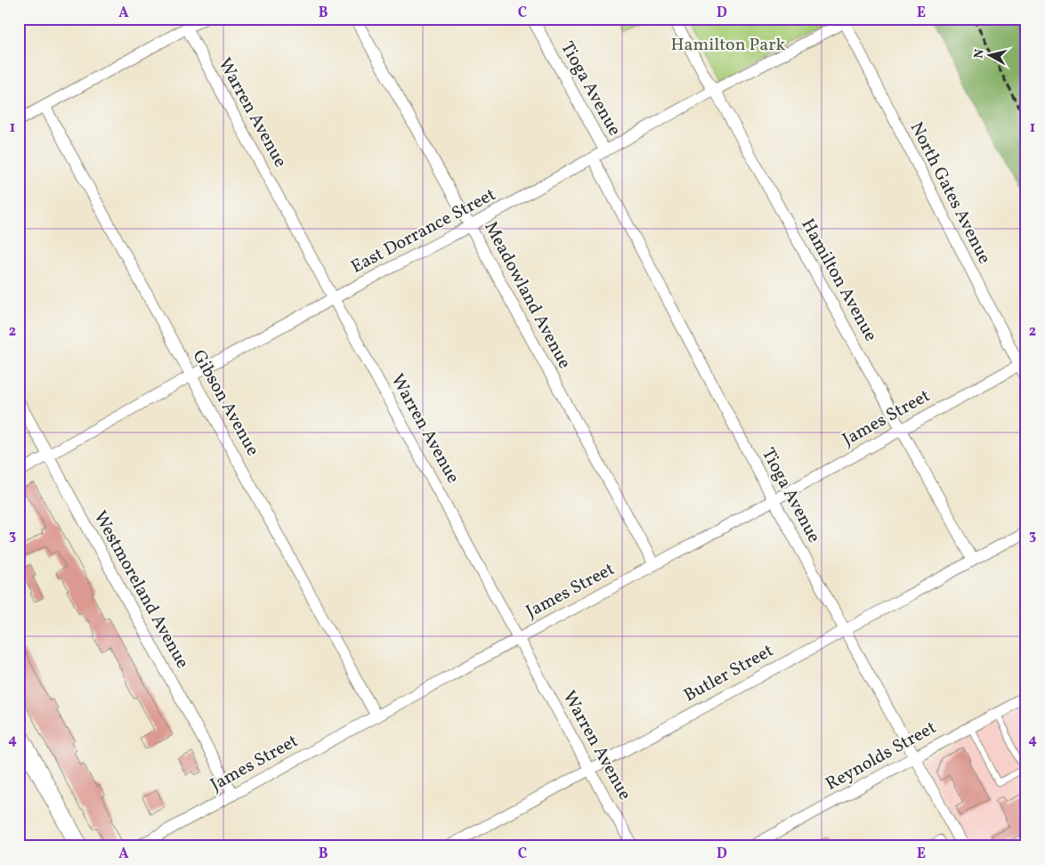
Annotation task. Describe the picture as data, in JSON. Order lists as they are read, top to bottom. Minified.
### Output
{"streets":{"street":["Tioga Avenue","Warren Avenue","North Gates Avenue","East Dorrance Street","Hamilton Avenue","Meadowland Avenue","Gibson Avenue","James Street","Westmoreland Avenue","Butler Street","Reynolds Street"]},"crossings":[["Tioga Avenue","East Dorrance Street"],["Tioga Avenue","James Street"],["Tioga Avenue","Butler Street"],["Tioga Avenue","Reynolds Street"],["Warren Avenue","East Dorrance Street"],["Warren Avenue","James Street"],["Warren Avenue","Butler Street"],["North Gates Avenue","East Dorrance Street"],["North Gates Avenue","James Street"],["East Dorrance Street","Hamilton Avenue"],["East Dorrance Street","Meadowland Avenue"],["East Dorrance Street","Gibson Avenue"],["East Dorrance Street","Westmoreland Avenue"],["Hamilton Avenue","James Street"],["Hamilton Avenue","Butler Street"],["Meadowland Avenue","James Street"],["Gibson Avenue","James Street"],["James Street","Westmoreland Avenue"]],"parks":["Hamilton Park"],"north":"left","grid":{"columns":["A","B","C","D","E"],"rows":["1","2","3","4"]}}
